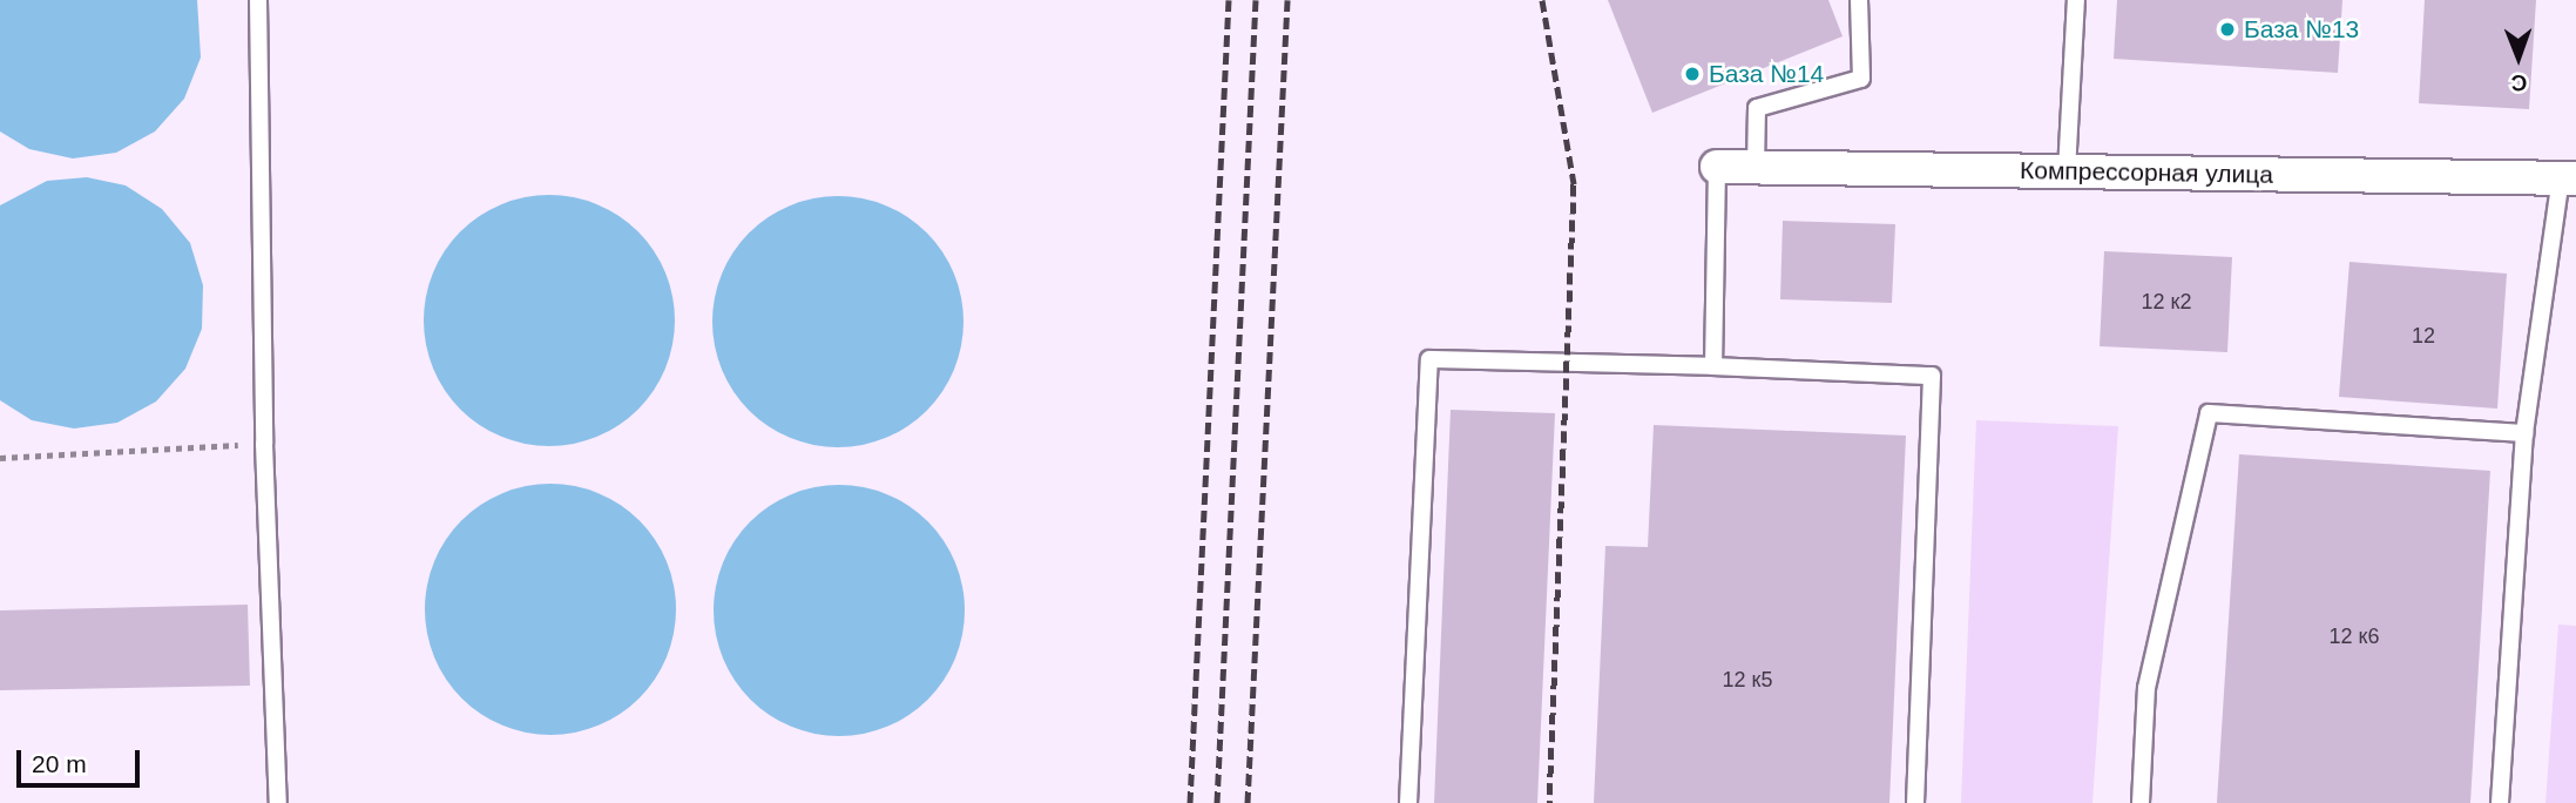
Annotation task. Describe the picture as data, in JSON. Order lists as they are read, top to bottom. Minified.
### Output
{"streets":{"street":["Компрессорная улица"]},"places":["База №13","База №14"],"house_numbers":["12 к2","12","12 к6","12 к5"],"scale_bar":"20 m","north":"bottom"}
